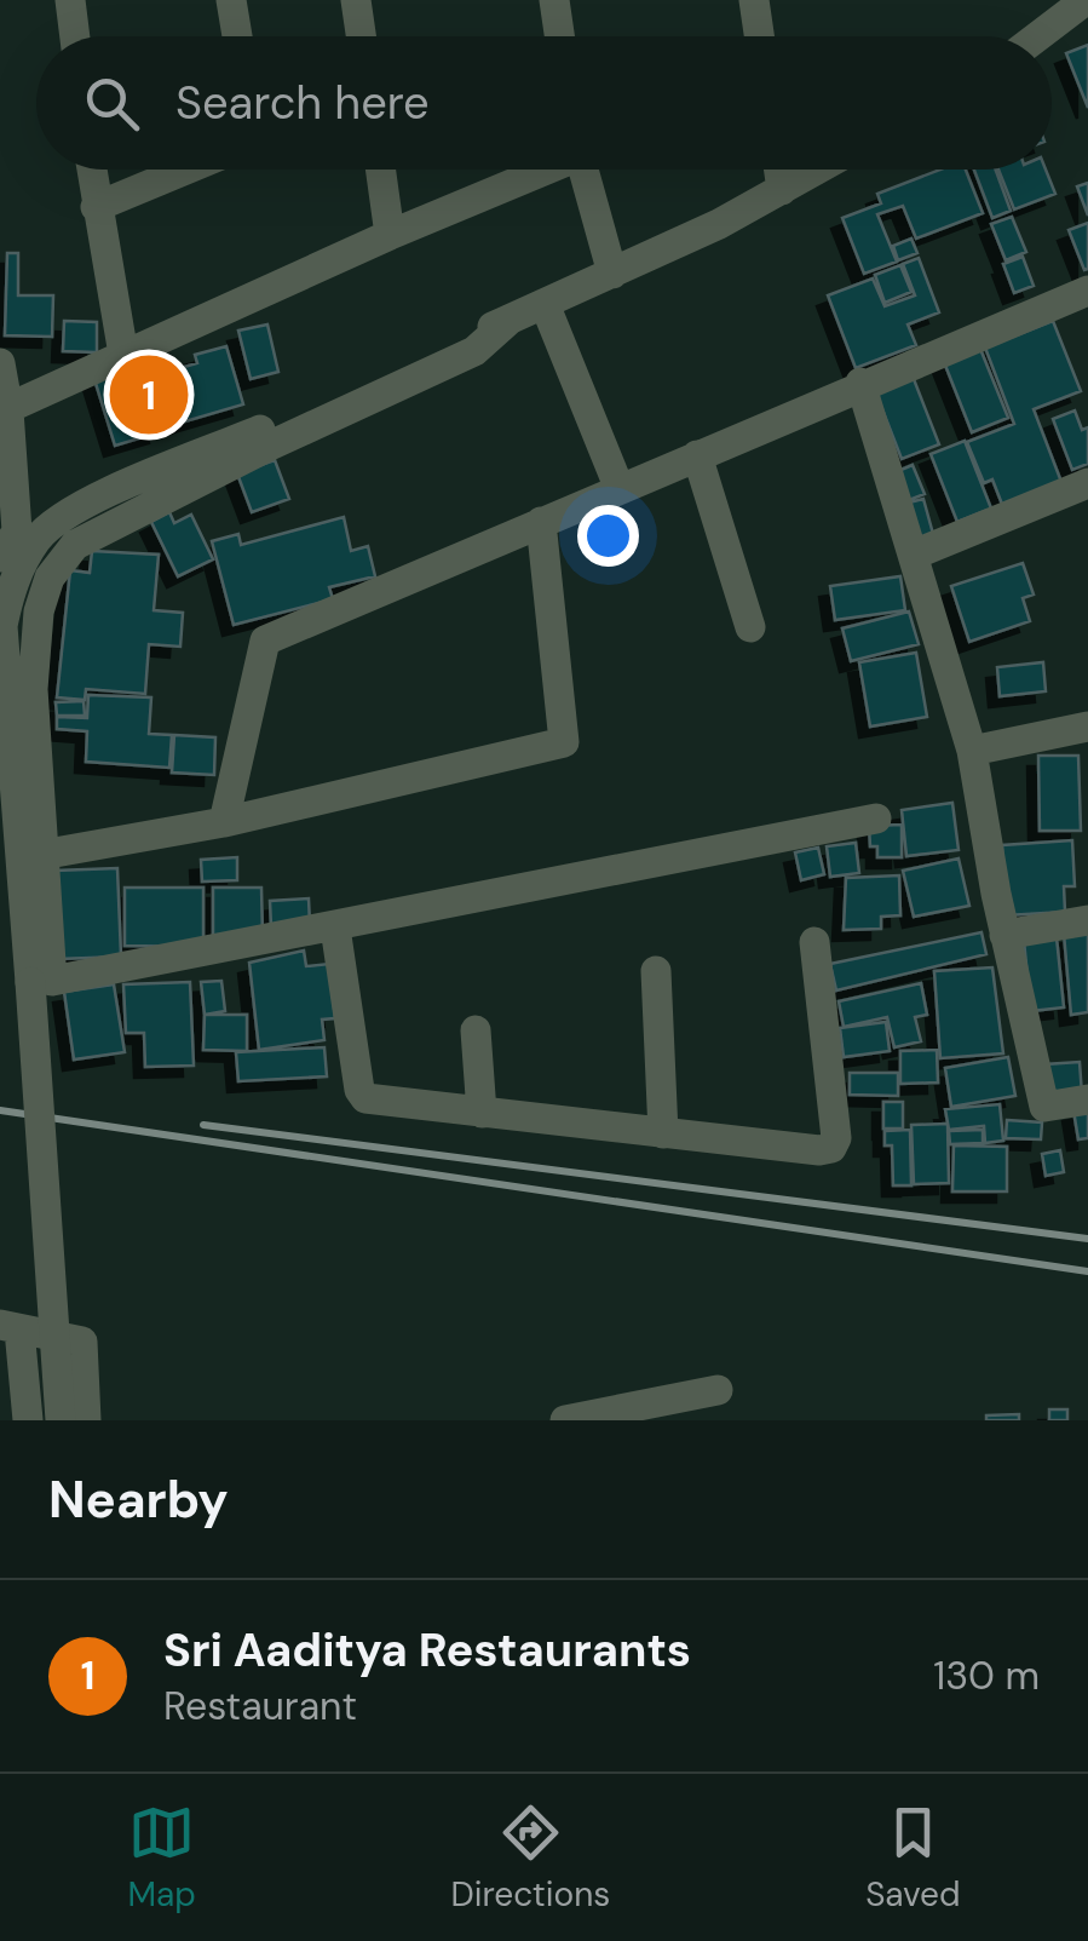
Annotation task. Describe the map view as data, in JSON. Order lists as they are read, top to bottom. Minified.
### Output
{"page":{"search":"Search here","pins":"1","heading":"Nearby","list":[{"mark":"1","name":"Sri Aaditya Restaurants","note":"Restaurant","value":"130 m"}],"nav":["Map","Directions","Saved"]}}
